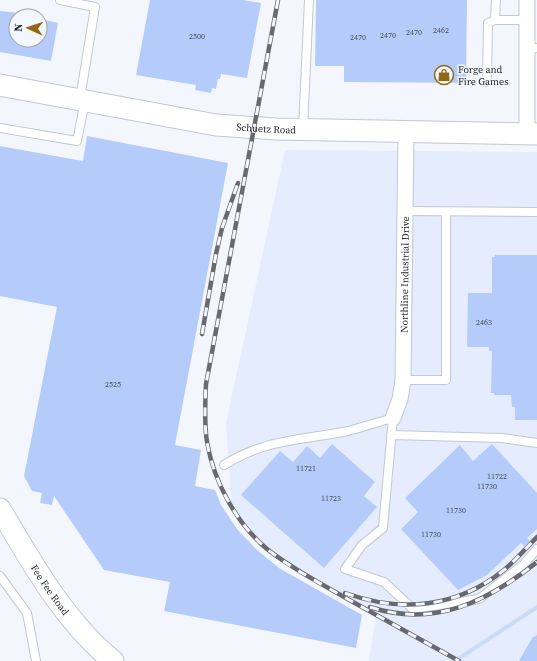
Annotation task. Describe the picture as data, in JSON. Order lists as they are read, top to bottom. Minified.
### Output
{"streets":{"main road":["Schuetz Road","Fee Fee Road"],"street":["Northline Industrial Drive"]},"crossings":[["Schuetz Road","Northline Industrial Drive"]],"places":{"shop":["Forge and Fire Games"]},"house_numbers":["2462","2470","2470","2500","2470","2463","2525","11721","11722","11730","11723","11730","11730"],"north":"left"}
